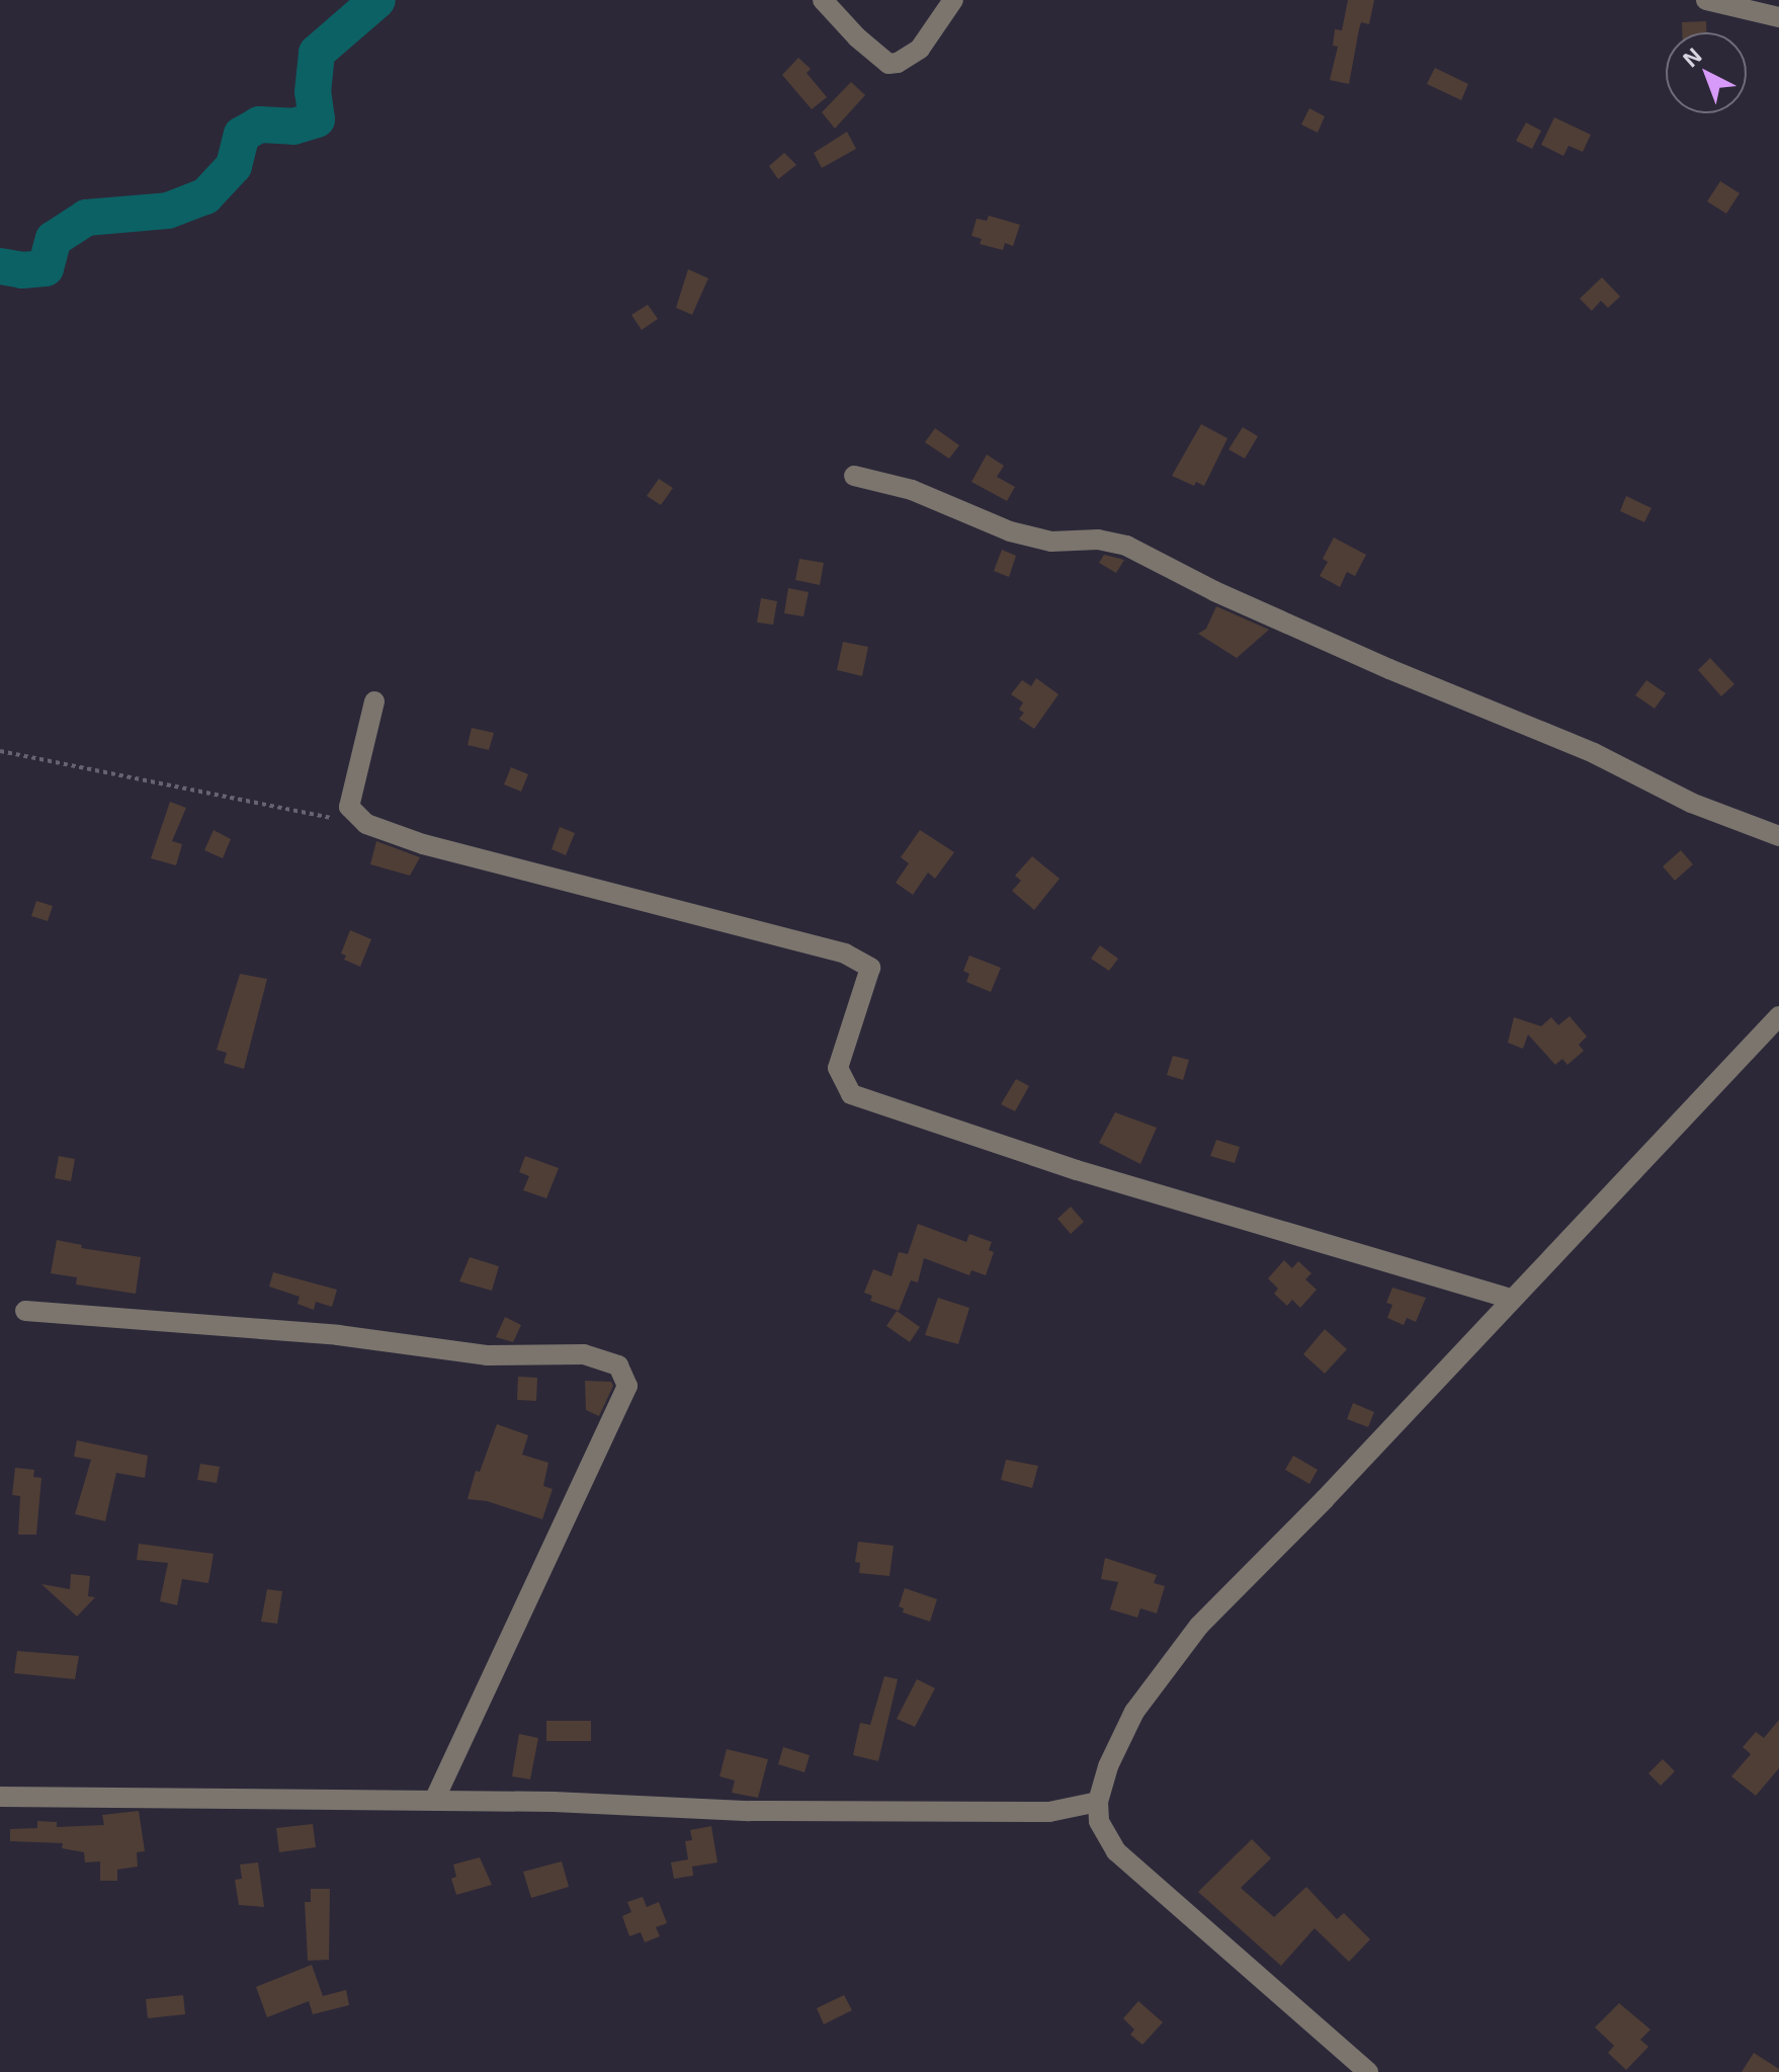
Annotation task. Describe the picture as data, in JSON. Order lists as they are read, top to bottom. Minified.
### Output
{"north":"top left"}
